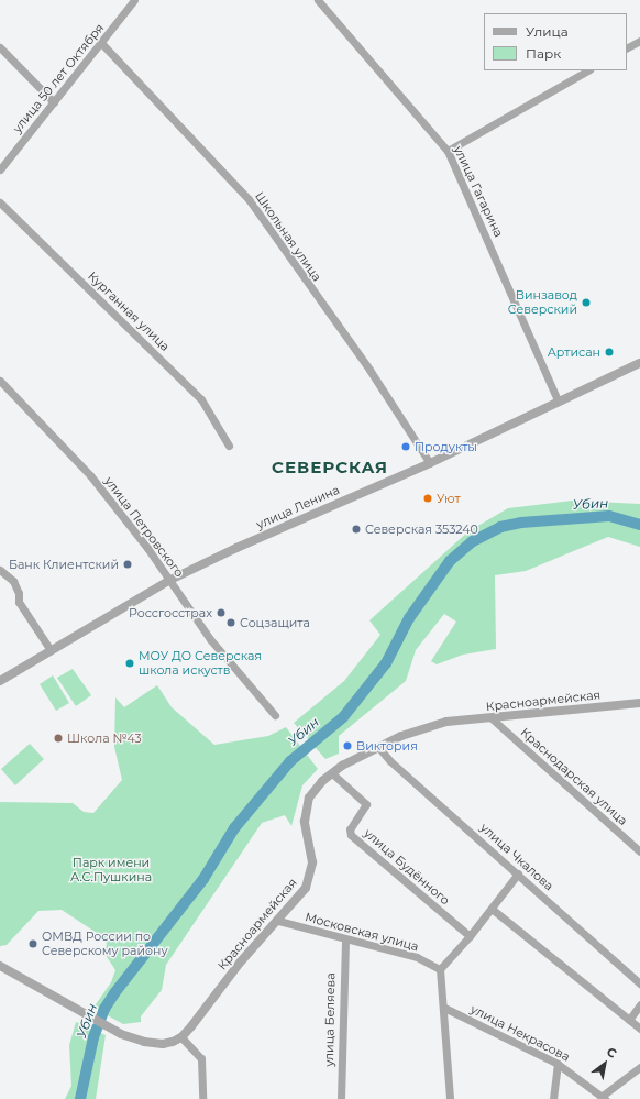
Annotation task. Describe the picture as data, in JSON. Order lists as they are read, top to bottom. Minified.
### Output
{"streets":{"street":["улица 50 лет Октября","улица Гагарина","Школьная улица","Курганная улица","улица Ленина","улица Петровского","Красноармейская","Краснодарская улица","улица Чкалова","улица Будённого","Московская улица","улица Беляева","улица Некрасова"]},"crossings":[["улица 50 лет Октября","Школьная улица"],["улица Гагарина","улица Ленина"],["Школьная улица","улица Ленина"],["улица Ленина","улица Петровского"],["Красноармейская","Краснодарская улица"],["Красноармейская","улица Чкалова"],["Красноармейская","улица Будённого"],["Красноармейская","Московская улица"],["Московская улица","улица Беляева"]],"districts":["СЕВЕРСКАЯ"],"water":["Убин"],"parks":["Парк имени А.С.Пушкина"],"places":["Винзавод Северский","Артисан","Продукты","Уют","Северская 353240","Банк Клиентский","Россгосстрах","Соцзащита","МОУ ДО Северская школа искуств","Школа №43","Виктория","ОМВД России по Северскому району"],"legend":["Улица","Парк"],"north":"top right"}
